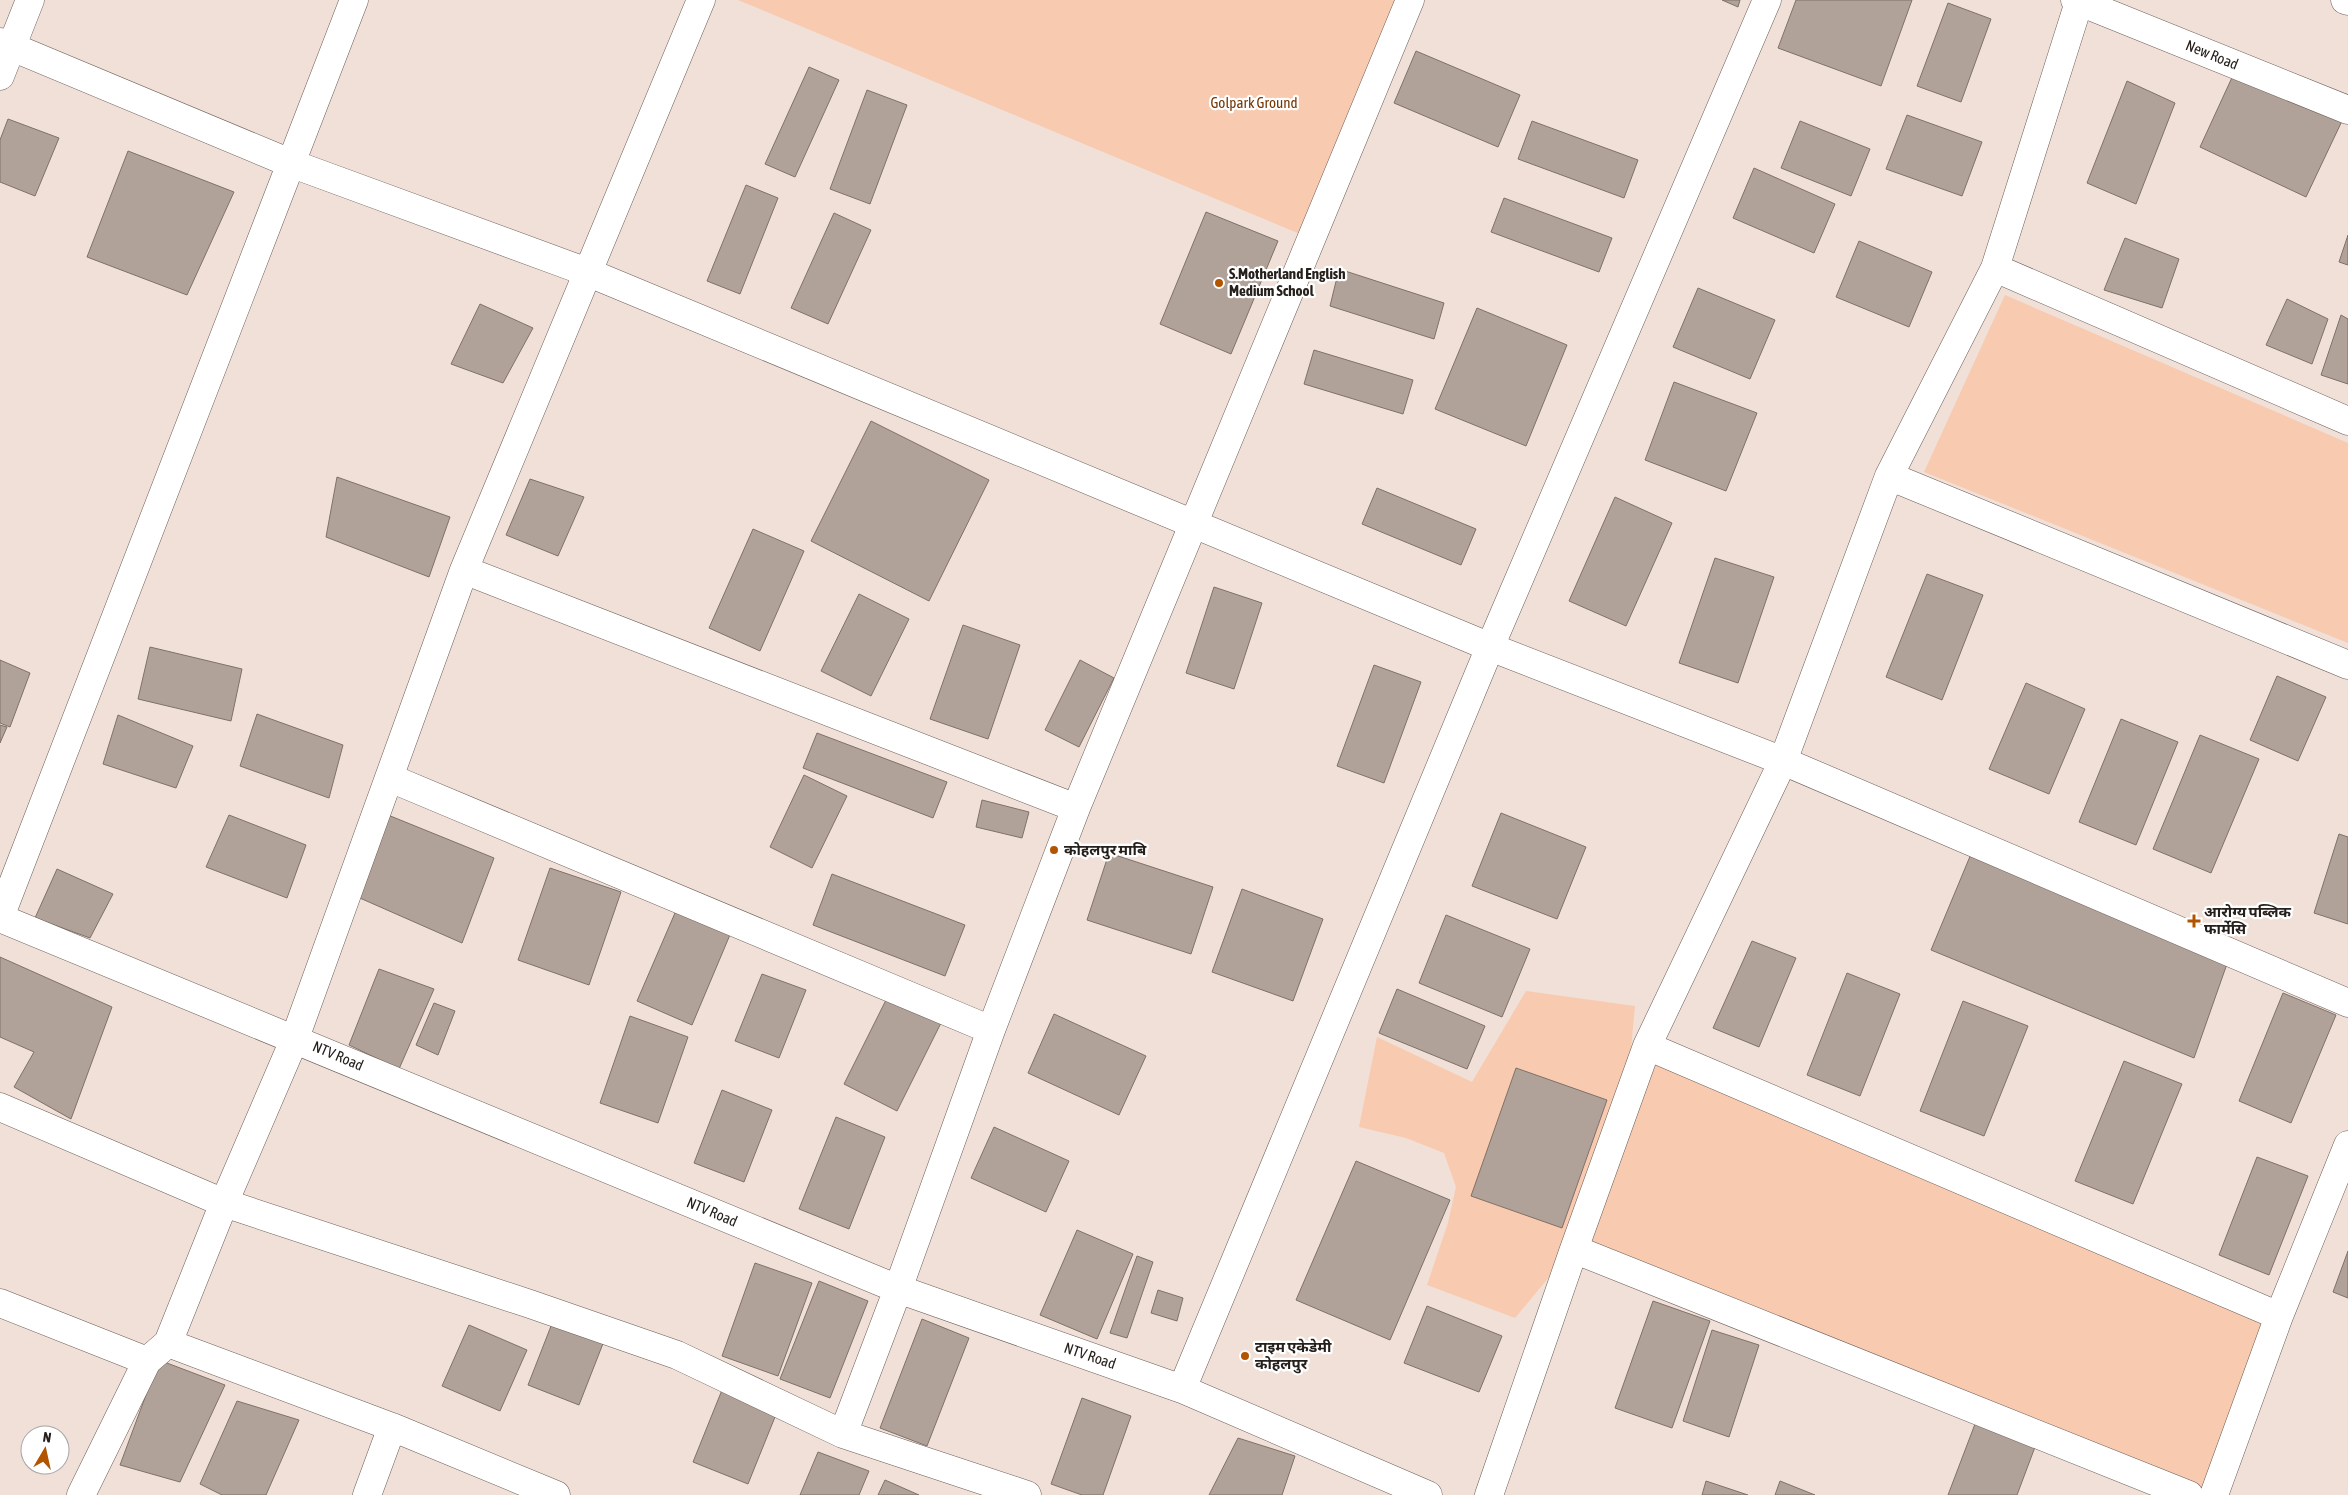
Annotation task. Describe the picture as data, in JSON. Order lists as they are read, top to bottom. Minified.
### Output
{"streets":{"street":["New Road","NTV Road"]},"parks":["Golpark Ground"],"places":{"other":["S.Motherland English Medium School","कोहलपुर माबि","टाइम एकेडेमी कोहलपुर"],"health":["आरोग्य पब्लिक फार्मेसि"]},"north":"top"}
